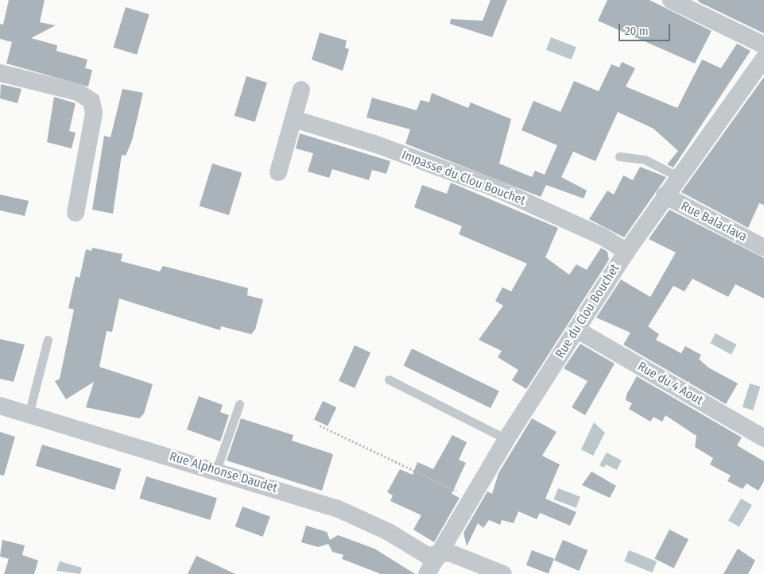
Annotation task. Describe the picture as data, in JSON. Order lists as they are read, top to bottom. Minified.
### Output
{"streets":{"street":["Impasse du Clou Bouchet","Rue Balaclava","Rue du Clou Bouchet","Rue du 4 Aout","Rue Alphonse Daudet"]},"crossings":[["Impasse du Clou Bouchet","Rue du Clou Bouchet"],["Rue Balaclava","Rue du Clou Bouchet"],["Rue du Clou Bouchet","Rue du 4 Aout"],["Rue du Clou Bouchet","Rue Alphonse Daudet"]],"scale_bar":"20 m"}
